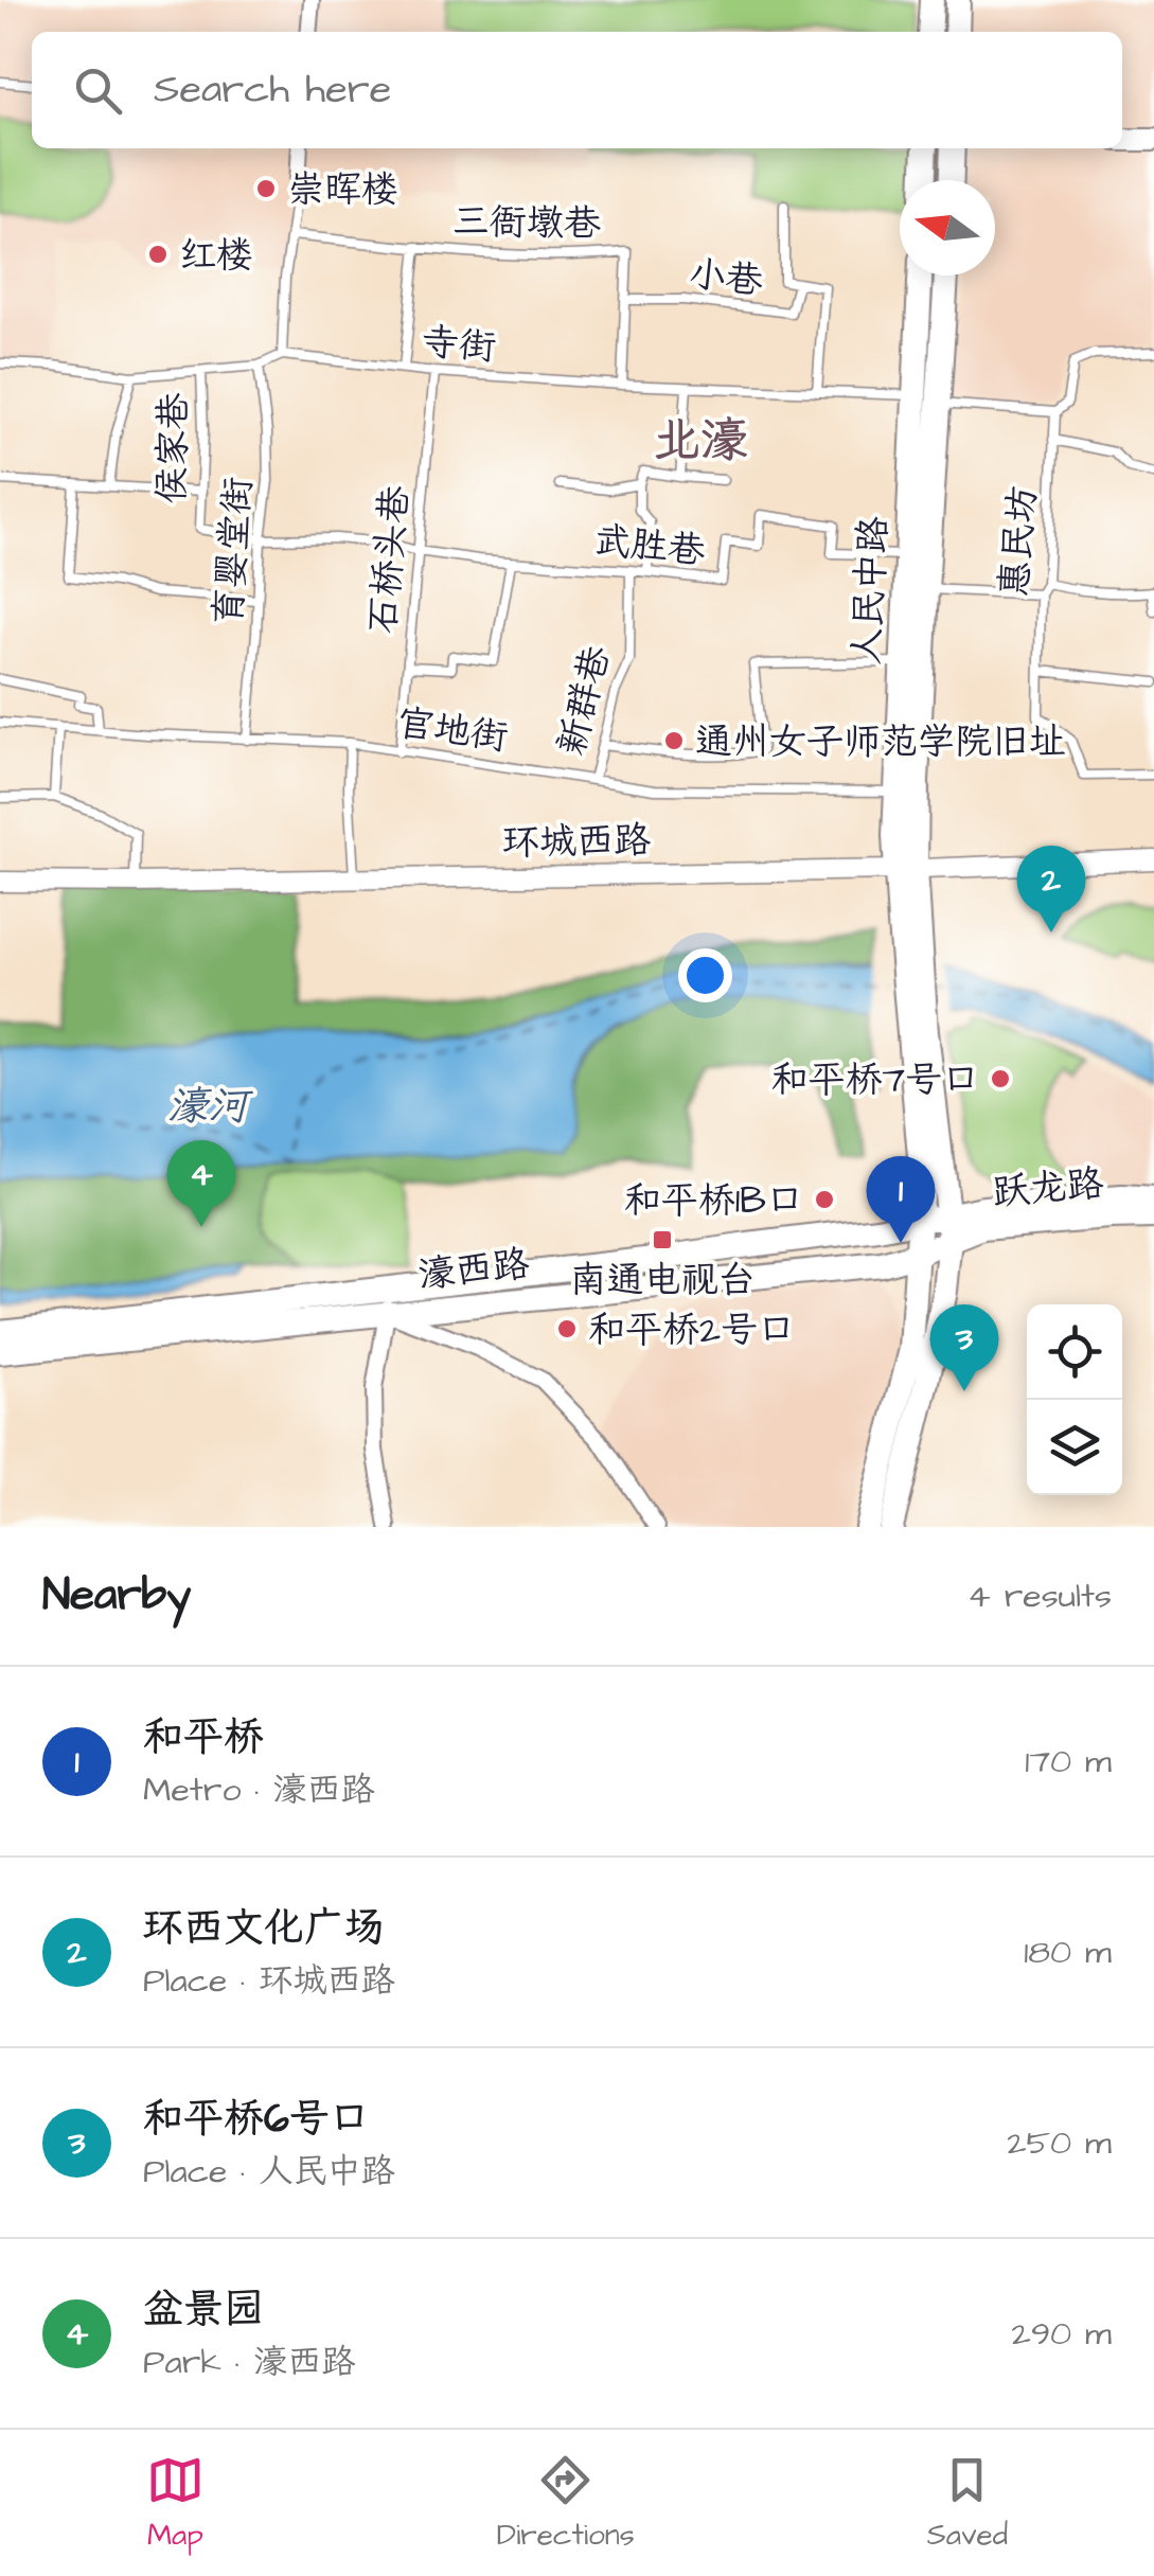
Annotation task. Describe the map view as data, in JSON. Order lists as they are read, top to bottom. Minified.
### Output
{"streets":{"main road":["人民中路","跃龙路","濠西路"],"street":["环城西路"],"lane":["三衙墩巷","小巷","寺街","侯家巷","惠民坊","武胜巷","育婴堂街","石桥头巷","新群巷","官地街"]},"crossings":[["三衙墩巷","小巷"],["三衙墩巷","寺街"],["寺街","石桥头巷"],["寺街","人民中路"],["侯家巷","武胜巷"],["侯家巷","育婴堂街"],["武胜巷","育婴堂街"],["武胜巷","石桥头巷"],["武胜巷","人民中路"],["武胜巷","新群巷"],["育婴堂街","官地街"],["石桥头巷","官地街"],["人民中路","官地街"],["人民中路","环城西路"],["新群巷","官地街"],["跃龙路","濠西路"]],"districts":["北濠"],"water":["濠河"],"places":{"other":["崇晖楼","红楼","通州女子师范学院旧址","和平桥7号口","和平桥1B口","和平桥2号口"],"transit":["南通电视台"]},"north":"left","page":{"search":"Search here","pins":["2","4","1","3"],"heading":["Nearby","4 results"],"list":[{"mark":"1","name":"和平桥","note":"Metro · 濠西路","value":"170 m"},{"mark":"2","name":"环西文化广场","note":"Place · 环城西路","value":"180 m"},{"mark":"3","name":"和平桥6号口","note":"Place · 人民中路","value":"250 m"},{"mark":"4","name":"盆景园","note":"Park · 濠西路","value":"290 m"}],"nav":["Map","Directions","Saved"]}}
